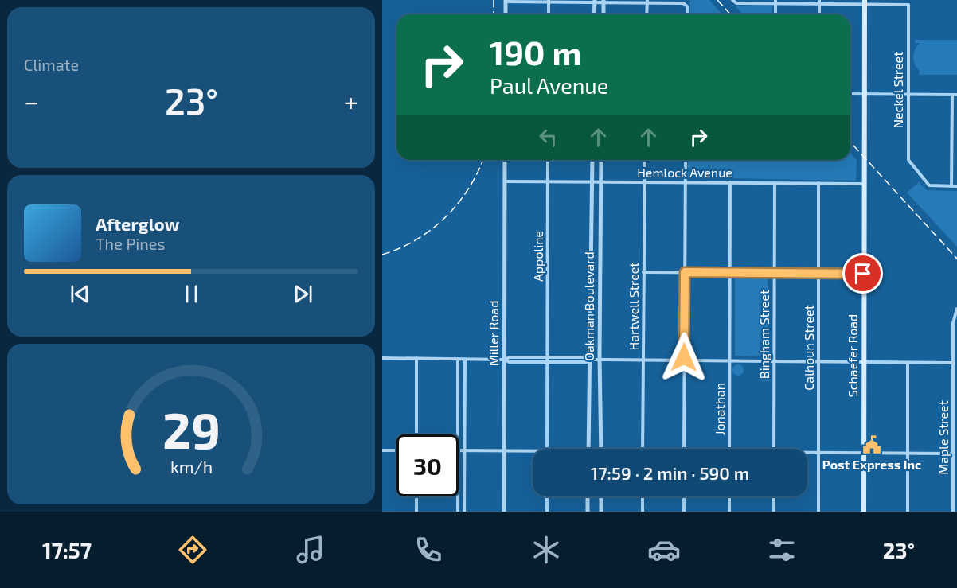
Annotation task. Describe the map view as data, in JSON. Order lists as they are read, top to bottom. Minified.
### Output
{"streets":{"main road":["Schaefer Road"],"street":["Neckel Street","Hemlock Avenue","Appoline","Oakman Boulevard","Hartwell Street","Miller Road","Bingham Street","Calhoun Street","Jonathan","Maple Street"]},"crossings":[["Neckel Street","Schaefer Road"],["Hemlock Avenue","Appoline"],["Hemlock Avenue","Oakman Boulevard"],["Hemlock Avenue","Hartwell Street"],["Hemlock Avenue","Miller Road"],["Hemlock Avenue","Bingham Street"],["Hemlock Avenue","Calhoun Street"],["Hemlock Avenue","Schaefer Road"],["Hemlock Avenue","Jonathan"]],"places":{"public building":["Post Express Inc"]},"page":{"tile":"Climate","turn":["190 m","Paul Avenue"],"heat":["−","23°","+"],"song":["Afterglow","The Pines"],"limit":"30","trip":"17:59 · 2 min · 590 m","tabs":["17:57","23°"],"gauge":["29","km/h"]}}
